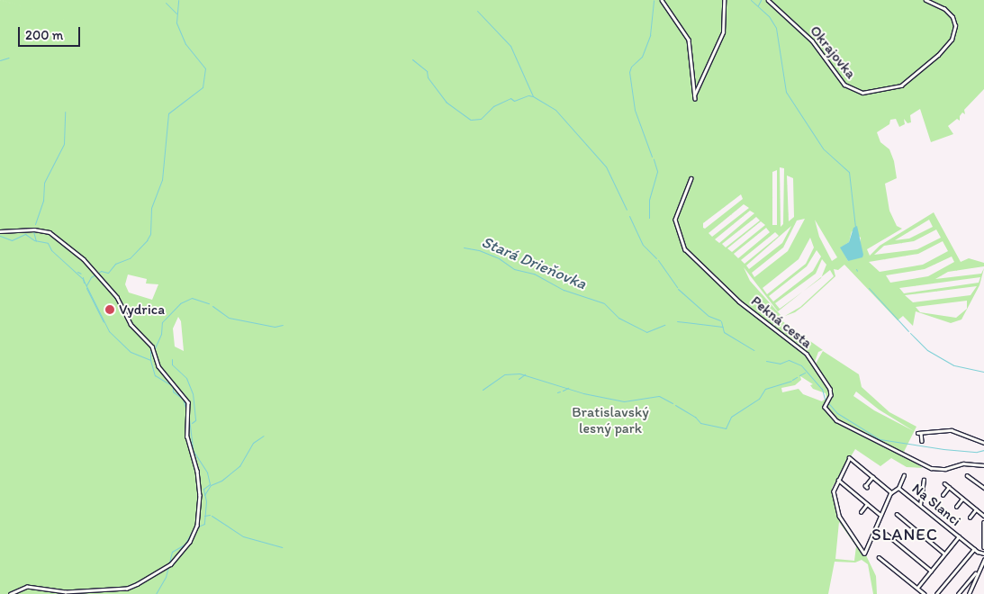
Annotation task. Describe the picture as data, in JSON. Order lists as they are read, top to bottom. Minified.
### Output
{"streets":{"street":["Okrajovka","Pekná cesta","Na Slanci"]},"districts":["SLANEC"],"water":["Stará Drieňovka"],"parks":["Bratislavský lesný park"],"places":["Vydrica"],"scale_bar":"200 m"}
